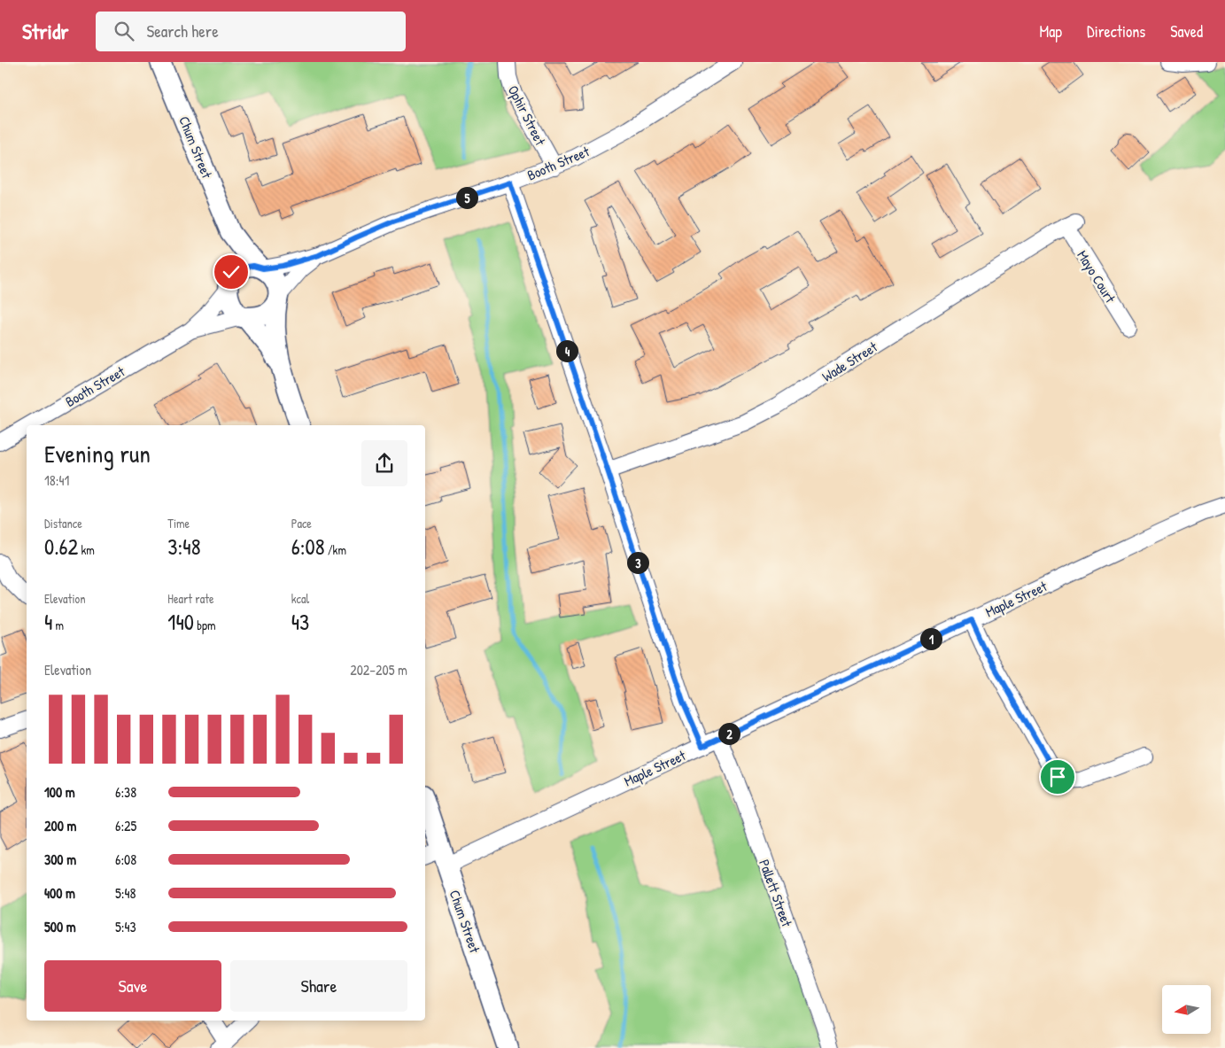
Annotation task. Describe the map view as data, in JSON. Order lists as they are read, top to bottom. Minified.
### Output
{"streets":{"street":["Ophir Street","Chum Street","Booth Street","Mayo Court","Wade Street","Maple Street","Pallett Street"]},"crossings":[["Ophir Street","Booth Street"],["Chum Street","Booth Street"],["Chum Street","Maple Street"],["Mayo Court","Wade Street"],["Maple Street","Pallett Street"]],"north":"left","page":{"header":"Stridr","search":"Search here","nav":["Map","Directions","Saved"],"pins":["5","4","3","1","2"],"heading":["Evening run","18:41"],"stats":[["Distance","0.62 km"],["Time","3:48"],["Pace","6:08 /km"],["Elevation","4 m"],["Heart rate","140 bpm"],["kcal","43"]],"chart":["Elevation","202–205 m"],"list":[{"name":"100 m","note":"6:38"},{"name":"200 m","note":"6:25"},{"name":"300 m","note":"6:08"},{"name":"400 m","note":"5:48"},{"name":"500 m","note":"5:43"}],"buttons":["Save","Share"]}}
